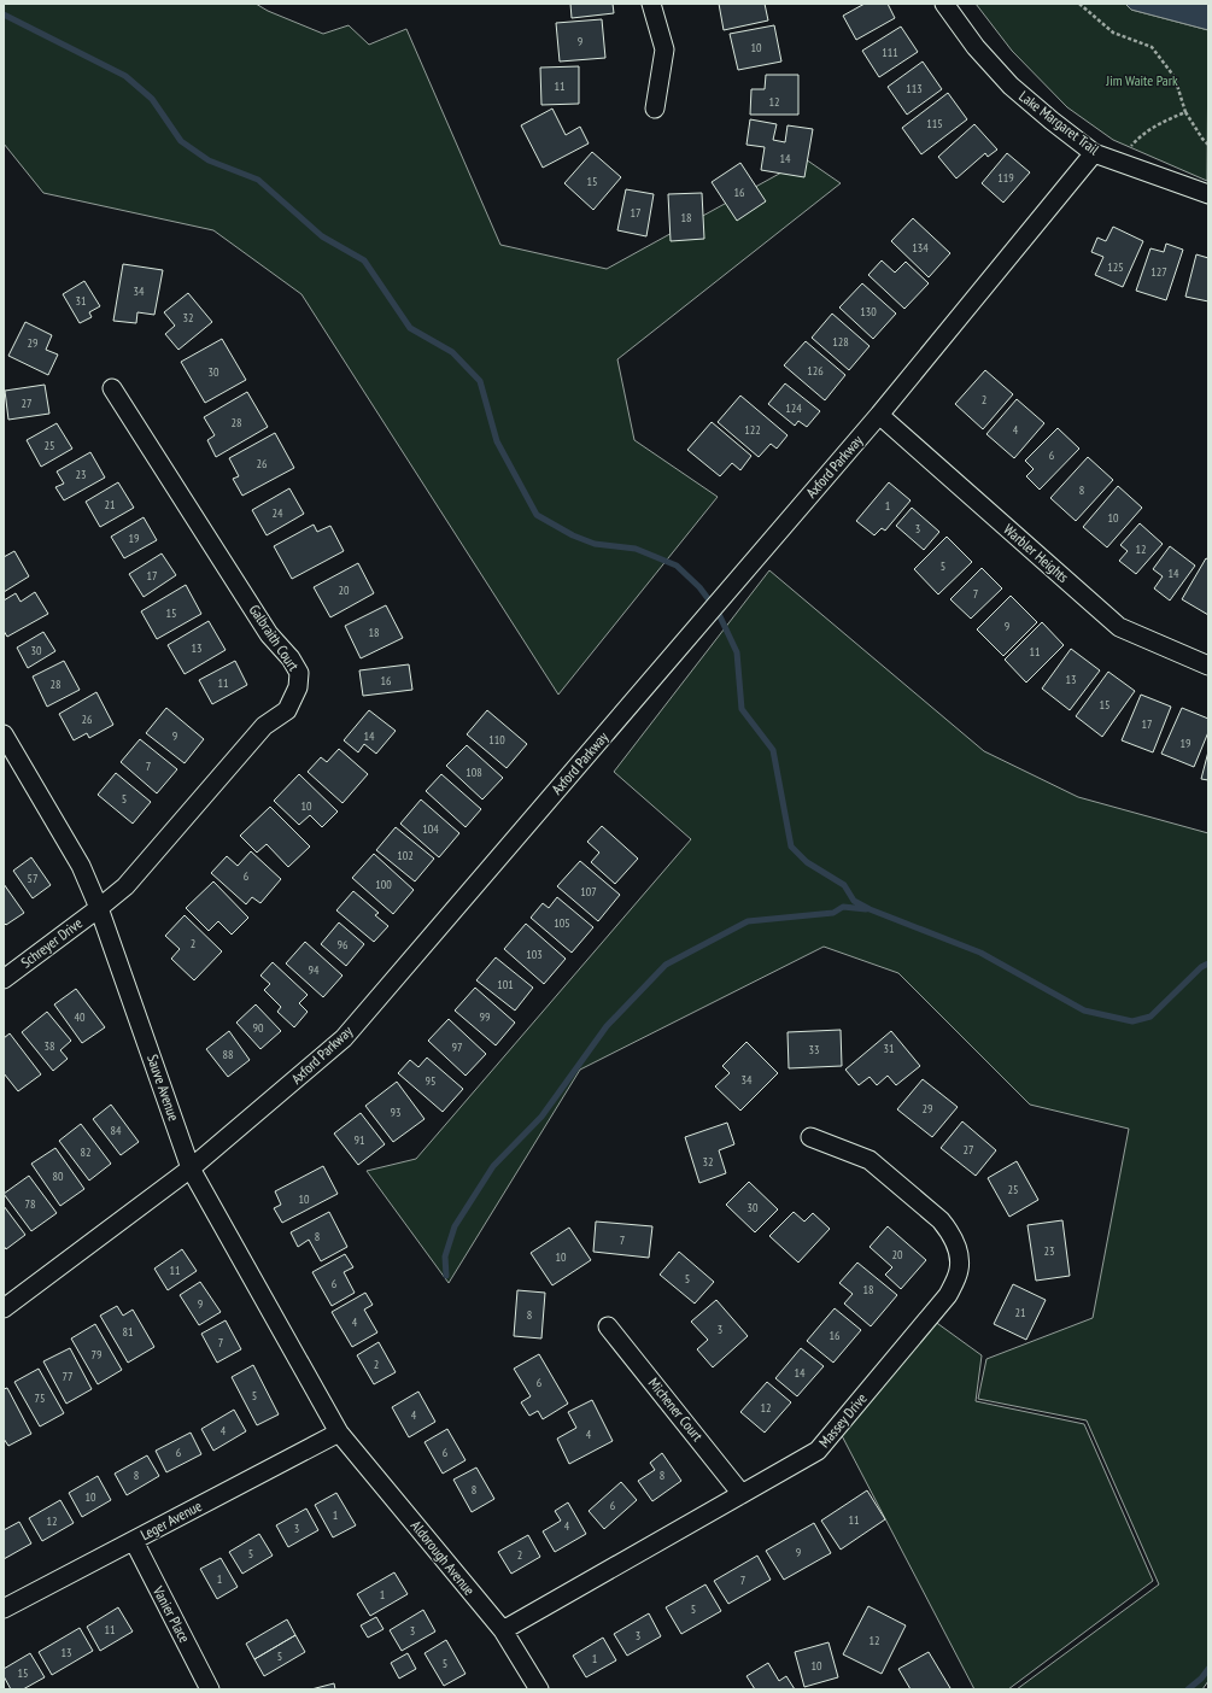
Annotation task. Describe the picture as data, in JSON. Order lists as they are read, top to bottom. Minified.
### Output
{"streets":{"street":["Lake Margaret Trail","Axford Parkway","Warbler Heights","Galbraith Court","Schreyer Drive","Sauve Avenue","Michener Court","Massey Drive","Leger Avenue","Aldorough Avenue","Vanier Place"]},"crossings":[["Lake Margaret Trail","Axford Parkway"],["Axford Parkway","Warbler Heights"],["Axford Parkway","Sauve Avenue"],["Galbraith Court","Schreyer Drive"],["Galbraith Court","Sauve Avenue"],["Schreyer Drive","Sauve Avenue"],["Sauve Avenue","Leger Avenue"],["Sauve Avenue","Aldorough Avenue"],["Michener Court","Massey Drive"],["Massey Drive","Aldorough Avenue"],["Leger Avenue","Aldorough Avenue"],["Leger Avenue","Vanier Place"]],"parks":["Jim Waite Park"],"house_numbers":["9","10","111","11","113","12","115","14","119","15","16","17","18","134","125","127","34","31","130","32","128","29","126","30","2","27","124","28","122","4","25","6","26","23","8","21","1","24","10","3","19","12","5","14","17","20","7","15","9","18","13","30","11","13","16","11","28","15","26","17","9","14","110","19","7","108","5","10","104","102","6","57","100","107","105","2","96","103","94","101","40","99","90","38","97","31","33","88","34","95","29","93","84","91","27","82","32","80","25","10","78","30","8","7","23","20","10","11","5","6","18","9","21","8","4","3","81","16","7","79","2","14","77","6","5","75","12","4","4","4","6","6","8","8","8","10","6","1","11","12","4","3","9","5","2","1","7","1","5","11","3","3","12","13","5","1","5","10","15"]}
